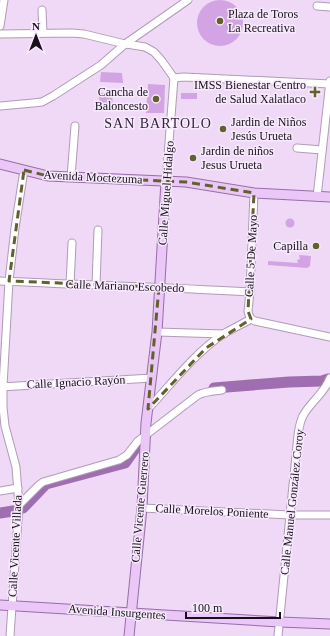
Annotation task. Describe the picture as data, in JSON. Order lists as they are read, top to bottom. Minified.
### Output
{"streets":{"main road":["Avenida Moctezuma","Calle Miguel Hidalgo","Calle Vicente Guerrero","Avenida Insurgentes"],"street":["Calle 5 De Mayo","Calle Mariano Escobedo","Calle Ignacio Rayón","Calle Manuel González Coroy","Calle Morelos Poniente","Calle Vicente Villada"]},"crossings":[["Avenida Moctezuma","Calle Miguel Hidalgo"],["Avenida Moctezuma","Calle 5 De Mayo"],["Avenida Moctezuma","Calle Vicente Villada"],["Calle Miguel Hidalgo","Calle Mariano Escobedo"],["Calle Miguel Hidalgo","Calle Ignacio Rayón"],["Calle Miguel Hidalgo","Calle Vicente Guerrero"],["Calle 5 De Mayo","Calle Mariano Escobedo"],["Calle Mariano Escobedo","Calle Vicente Villada"],["Calle Ignacio Rayón","Calle Vicente Guerrero"],["Calle Ignacio Rayón","Calle Vicente Villada"],["Calle Manuel González Coroy","Calle Morelos Poniente"],["Calle Manuel González Coroy","Avenida Insurgentes"],["Calle Vicente Guerrero","Calle Morelos Poniente"],["Calle Vicente Guerrero","Avenida Insurgentes"],["Calle Vicente Villada","Avenida Insurgentes"]],"districts":["SAN BARTOLO"],"places":{"other":["Plaza de Toros La Recreativa","Cancha de Baloncesto","Jardin de Niños Jesús Urueta","Jardin de niños Jesus Urueta","Capilla"],"health":["IMSS Bienestar Centro de Salud Xalatlaco"]},"scale_bar":"100 m","north":"top"}
